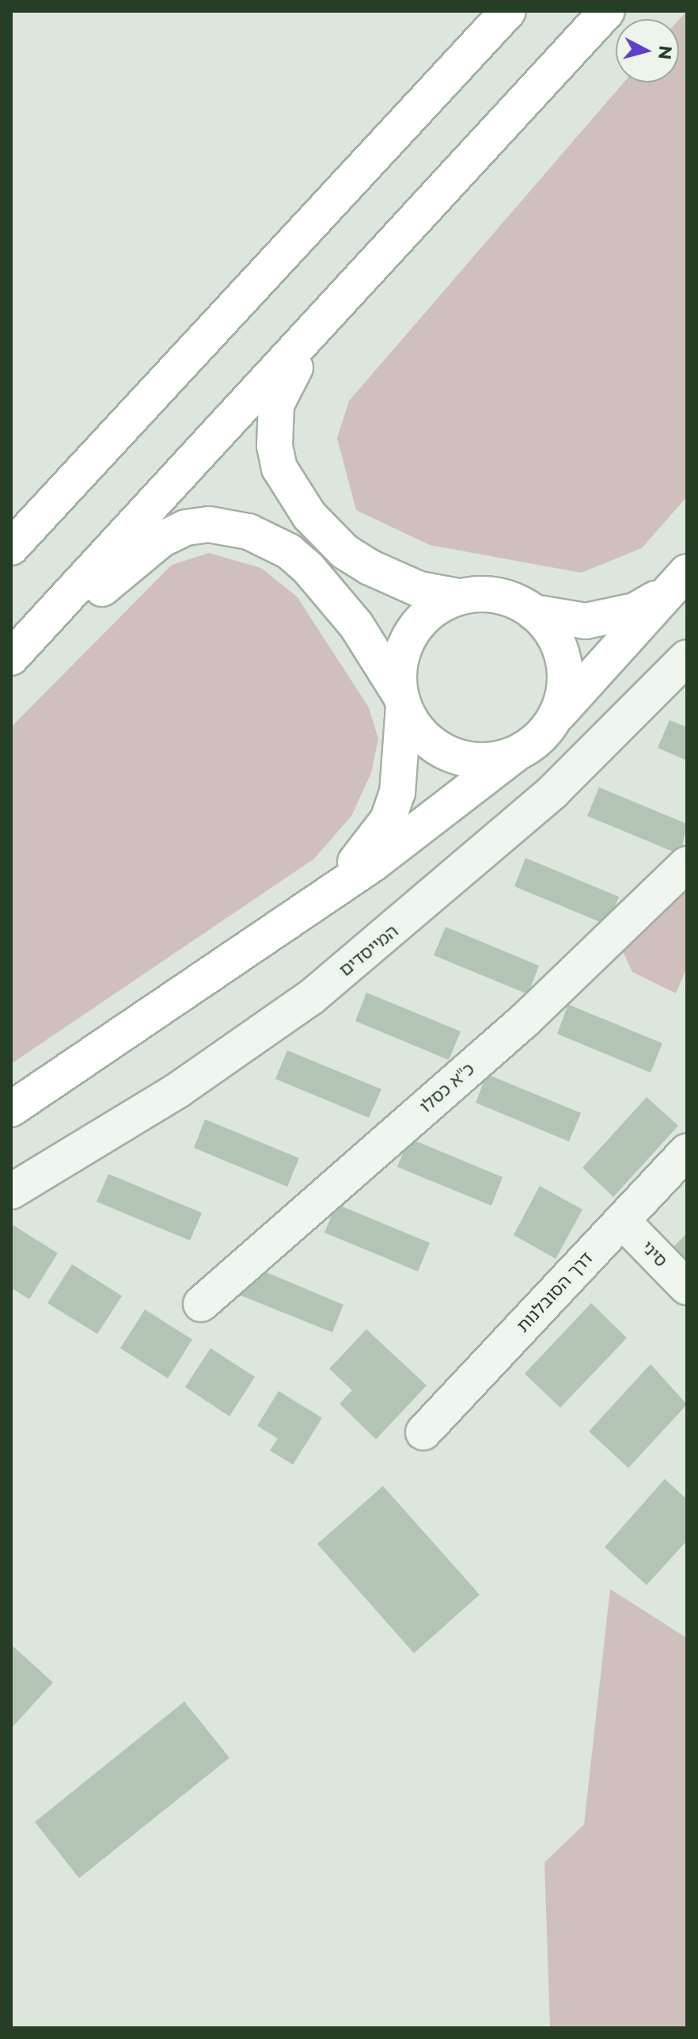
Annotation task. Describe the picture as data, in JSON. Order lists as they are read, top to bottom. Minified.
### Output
{"streets":{"street":["המייסדים","כ\"א כסלו","סיני","דרך הסובלנות"]},"crossings":[["סיני","דרך הסובלנות"]],"north":"right"}
